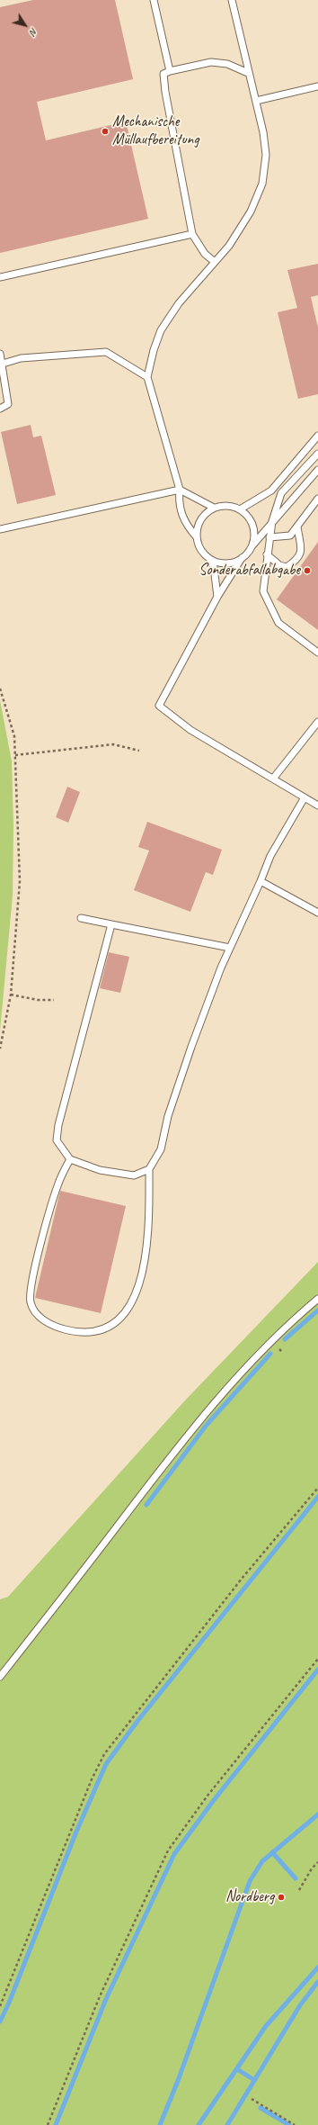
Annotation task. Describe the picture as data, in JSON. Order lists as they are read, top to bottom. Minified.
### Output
{"places":["Mechanische Müllaufbereitung","Sonderabfallabgabe","Nordberg"],"north":"bottom right"}
